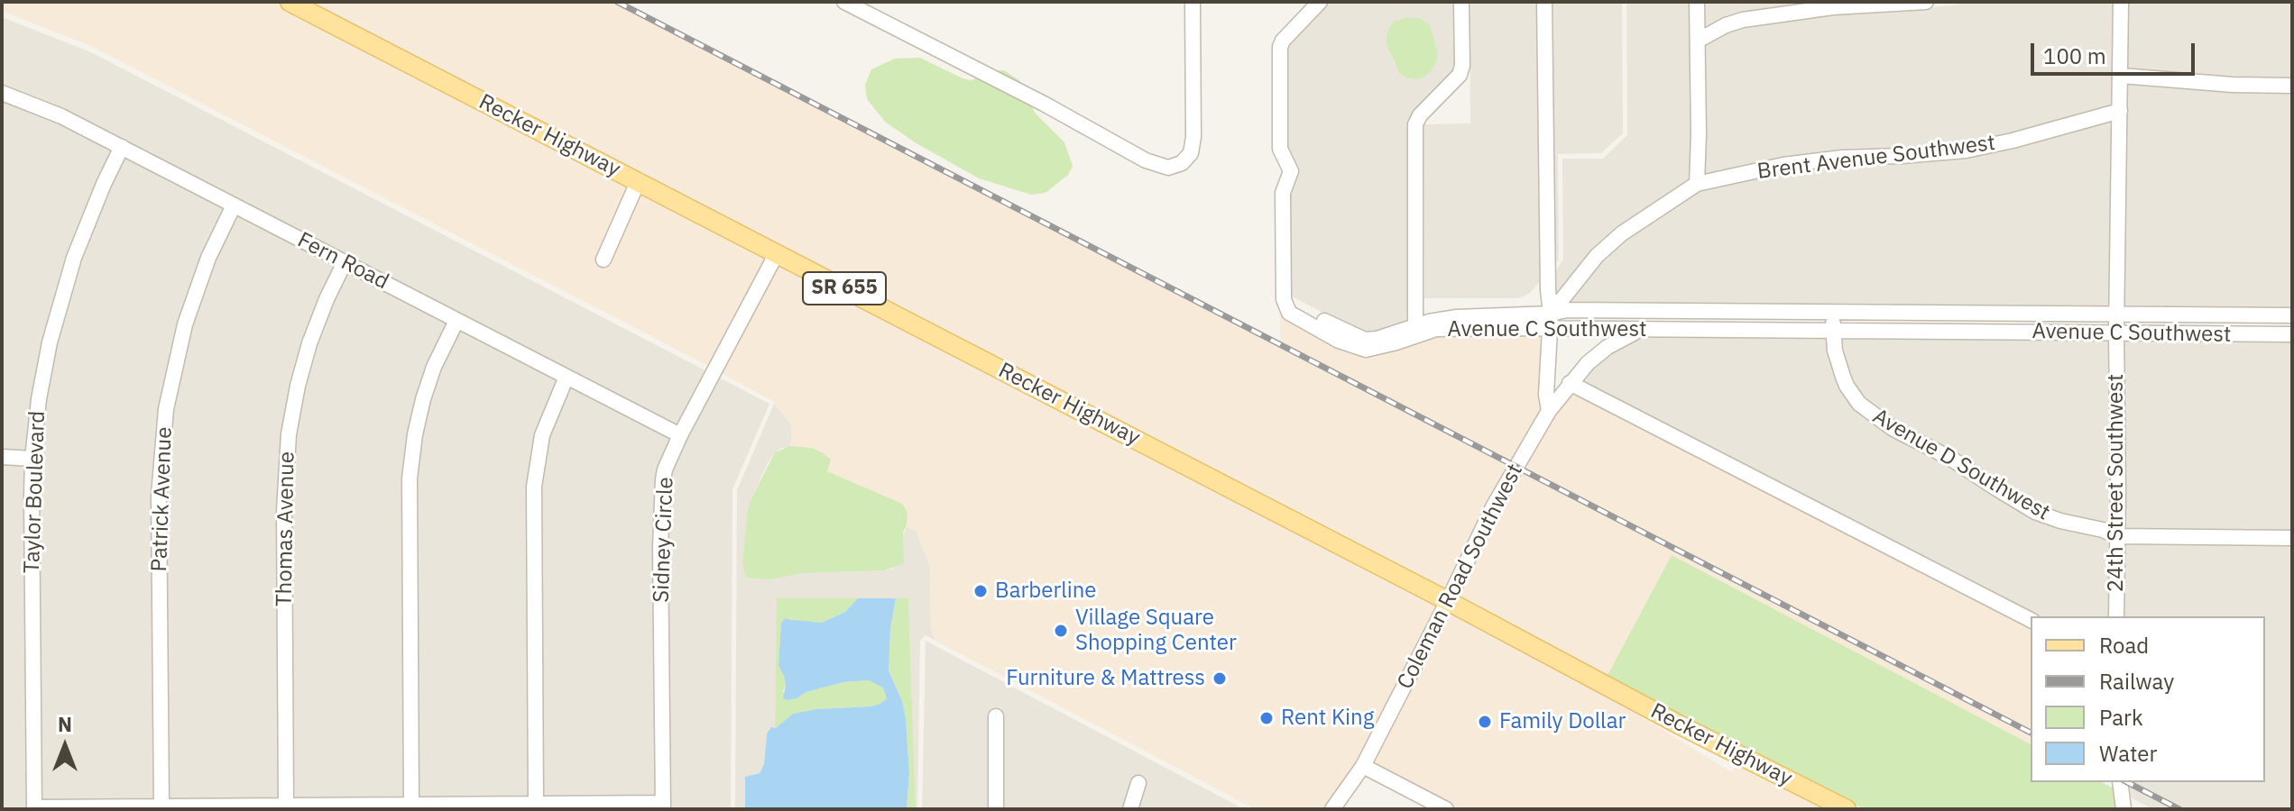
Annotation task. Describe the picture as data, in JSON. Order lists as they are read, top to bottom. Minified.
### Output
{"streets":{"main road":["Recker Highway","SR 655"],"street":["Brent Avenue Southwest","Fern Road","Avenue C Southwest","Avenue D Southwest","24th Street Southwest","Taylor Boulevard","Patrick Avenue","Thomas Avenue","Sidney Circle","Coleman Road Southwest"]},"crossings":[["Recker Highway","Sidney Circle"],["Recker Highway","Coleman Road Southwest"],["Brent Avenue Southwest","Avenue C Southwest"],["Brent Avenue Southwest","24th Street Southwest"],["Fern Road","Taylor Boulevard"],["Fern Road","Patrick Avenue"],["Fern Road","Thomas Avenue"],["Fern Road","Sidney Circle"],["Avenue C Southwest","Avenue D Southwest"],["Avenue C Southwest","24th Street Southwest"],["Avenue C Southwest","Coleman Road Southwest"],["Avenue D Southwest","24th Street Southwest"]],"places":["Barberline","Village Square Shopping Center","Furniture & Mattress","Rent King","Family Dollar"],"legend":["Road","Railway","Park","Water"],"scale_bar":"100 m","north":"top"}
